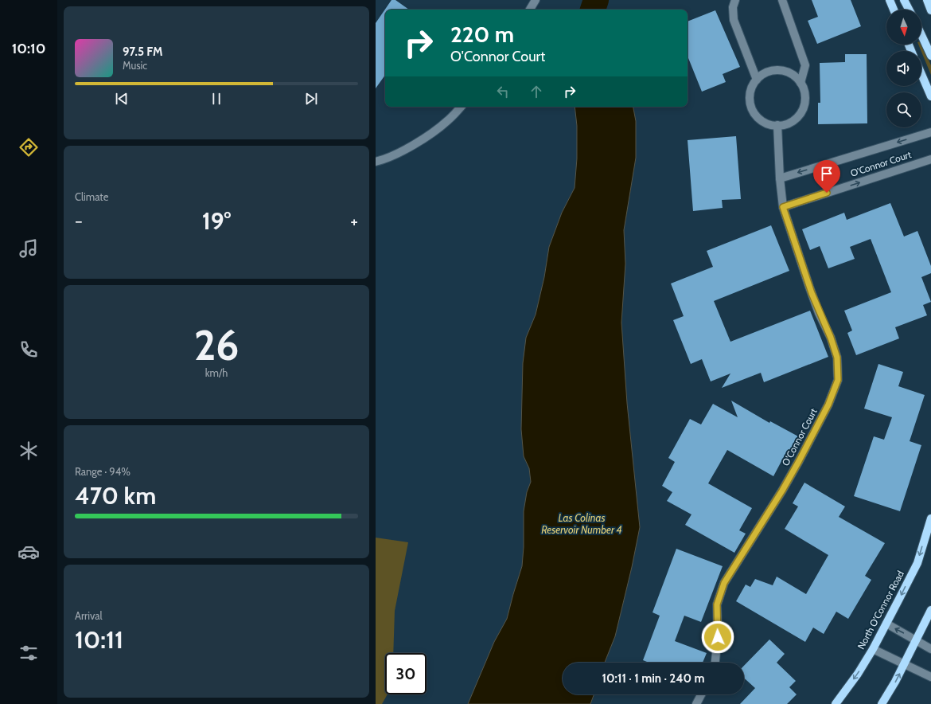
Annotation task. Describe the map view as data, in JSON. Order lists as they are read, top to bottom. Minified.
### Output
{"streets":{"main road":["North O'Connor Road"],"street":["O'Connor Court"]},"water":["Las Colinas Reservoir Number 4"],"north":"bottom","page":{"tabs":"10:10","turn":["220 m","O'Connor Court"],"song":["97.5 FM","Music"],"tile":["Climate",["26","km/h"],["Range · 94%","470 km"],["Arrival","10:11"]],"heat":["−","19°","+"],"limit":"30","trip":"10:11 · 1 min · 240 m"}}
